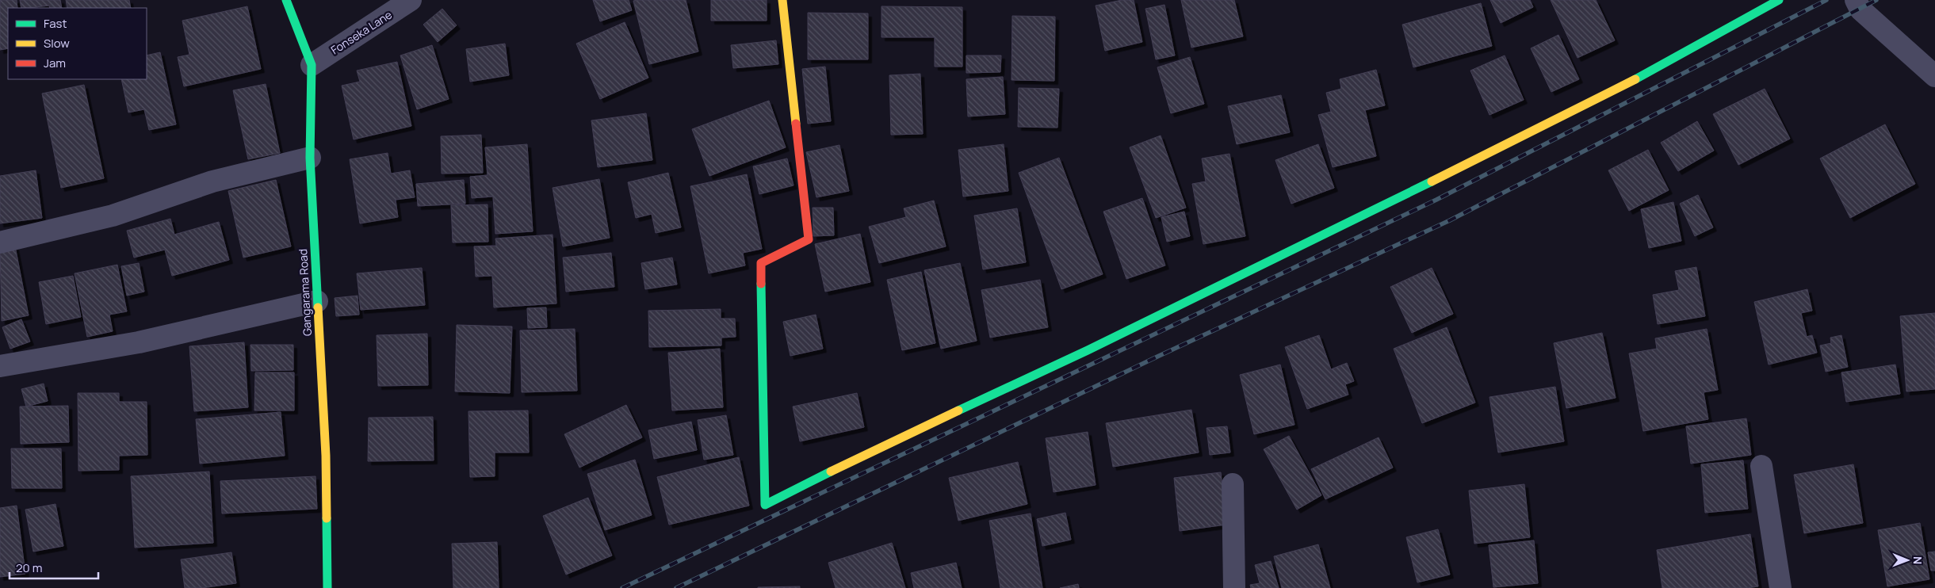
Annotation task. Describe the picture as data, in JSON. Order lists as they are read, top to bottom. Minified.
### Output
{"streets":{"street":["Fonseka Lane","Gangarama Road"]},"crossings":[["Fonseka Lane","Gangarama Road"]],"legend":["Fast","Slow","Jam"],"scale_bar":"20 m","north":"right"}
